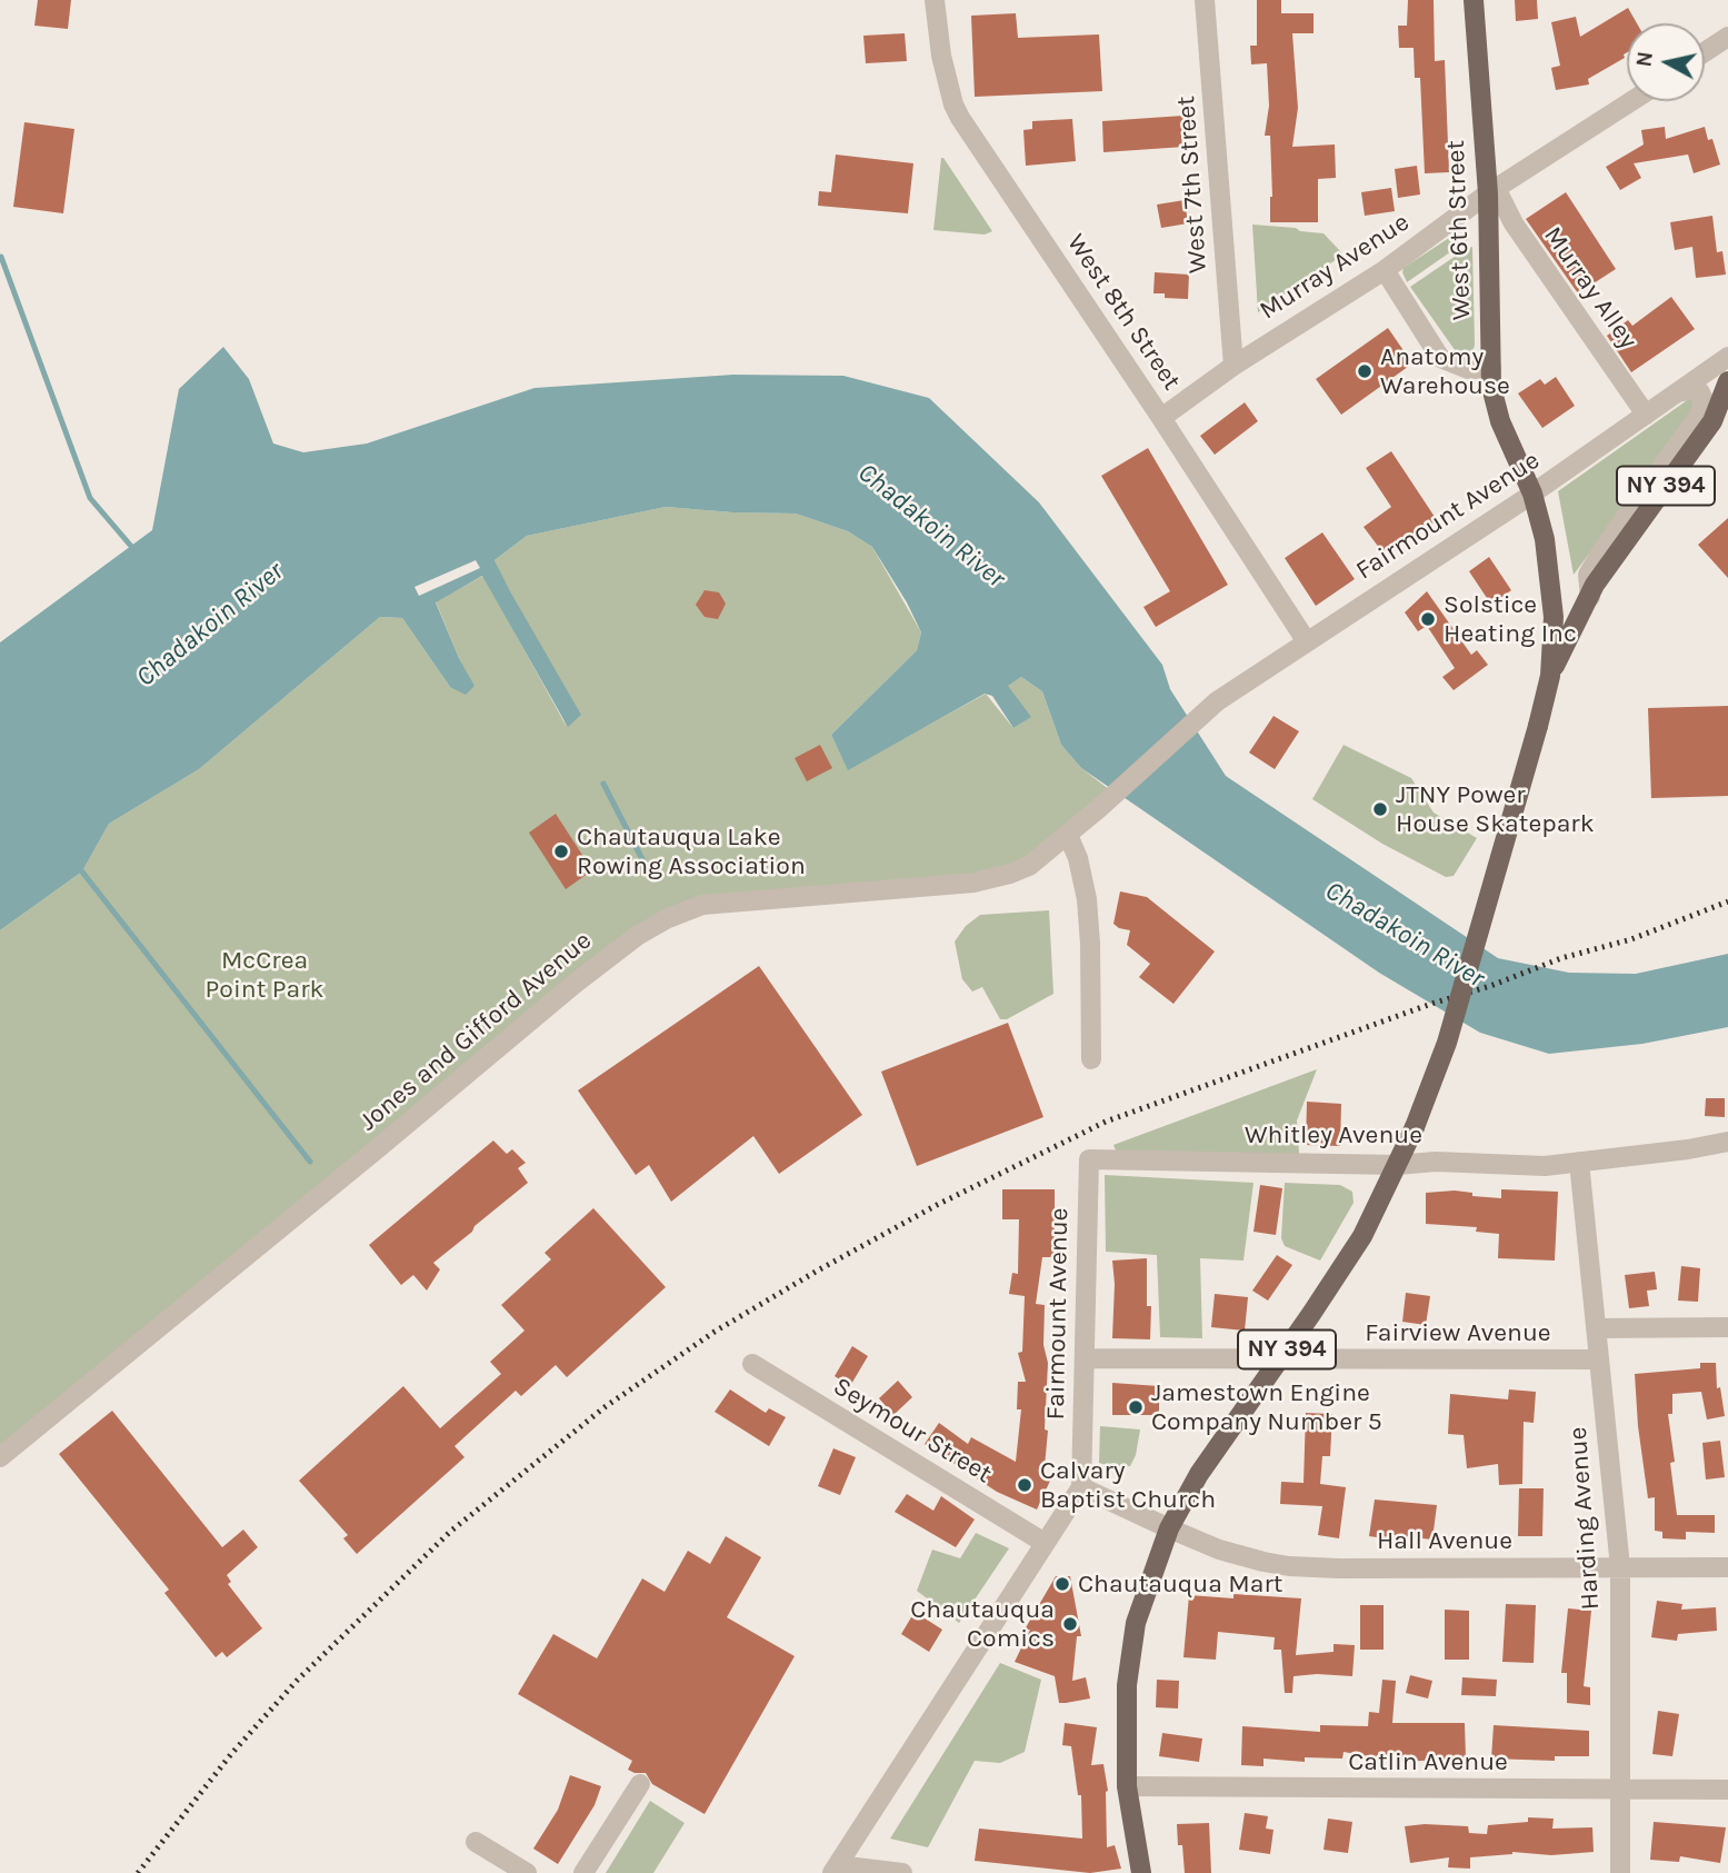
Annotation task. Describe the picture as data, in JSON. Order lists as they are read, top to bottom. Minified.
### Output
{"streets":{"main road":["West 6th Street","NY 394"],"street":["West 7th Street","Murray Avenue","Murray Alley","West 8th Street","Fairmount Avenue","Jones and Gifford Avenue","Whitley Avenue","Fairview Avenue","Seymour Street","Harding Avenue","Hall Avenue","Catlin Avenue"]},"crossings":[["West 7th Street","Murray Avenue"],["West 6th Street","Murray Avenue"],["West 6th Street","Murray Alley"],["West 6th Street","NY 394"],["West 6th Street","Fairmount Avenue"],["West 6th Street","Whitley Avenue"],["Murray Avenue","Murray Alley"],["Murray Avenue","West 8th Street"],["Murray Alley","Fairmount Avenue"],["West 8th Street","Fairmount Avenue"],["NY 394","Whitley Avenue"],["NY 394","Fairview Avenue"],["NY 394","Hall Avenue"],["NY 394","Catlin Avenue"],["Fairmount Avenue","Jones and Gifford Avenue"],["Fairmount Avenue","Whitley Avenue"],["Fairmount Avenue","Fairview Avenue"],["Whitley Avenue","Harding Avenue"],["Fairview Avenue","Harding Avenue"],["Harding Avenue","Hall Avenue"],["Harding Avenue","Catlin Avenue"]],"water":["Chadakoin River"],"parks":["McCrea Point Park"],"places":["Anatomy Warehouse","Solstice Heating Inc","JTNY Power House Skatepark","Chautauqua Lake Rowing Association","Jamestown Engine Company Number 5","Calvary Baptist Church","Chautauqua Mart","Chautauqua Comics"],"north":"left"}
